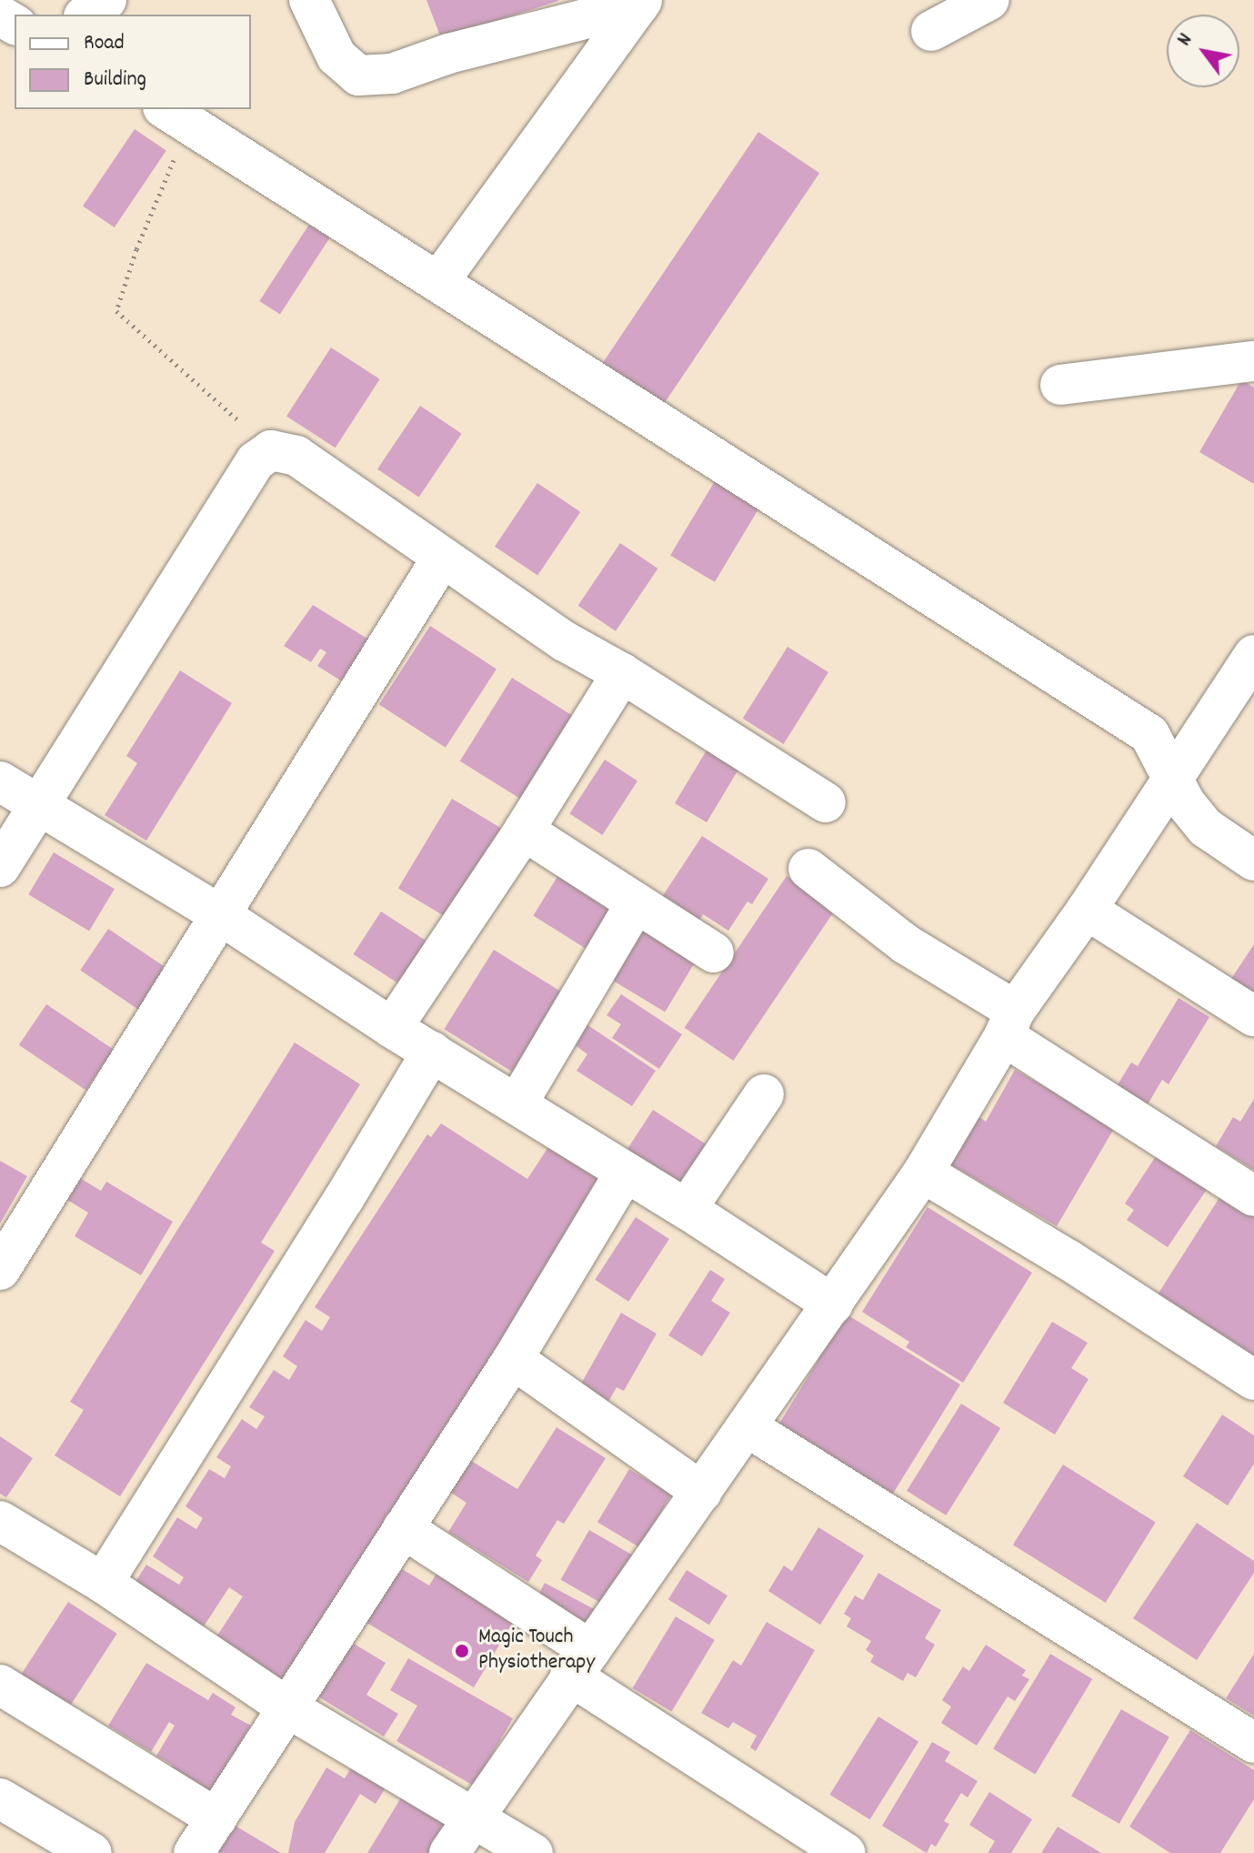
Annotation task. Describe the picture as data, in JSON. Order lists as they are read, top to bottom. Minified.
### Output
{"places":["Magic Touch Physiotherapy"],"legend":["Road","Building"],"north":"top left"}
